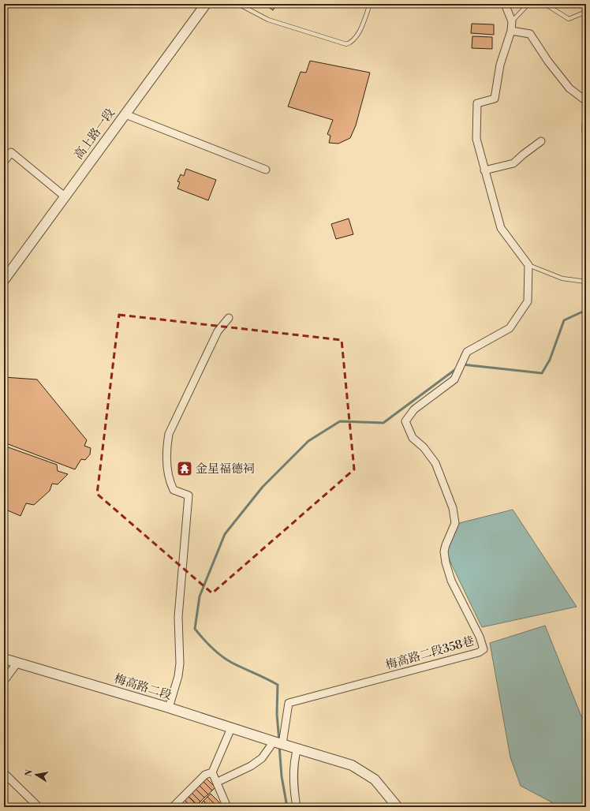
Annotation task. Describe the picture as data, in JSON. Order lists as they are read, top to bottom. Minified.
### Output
{"streets":{"street":["高上路一段","梅高路二段358巷","梅高路二段"]},"crossings":[["梅高路二段358巷","梅高路二段"]],"places":{"temple":["金星福德祠"]},"north":"left"}
